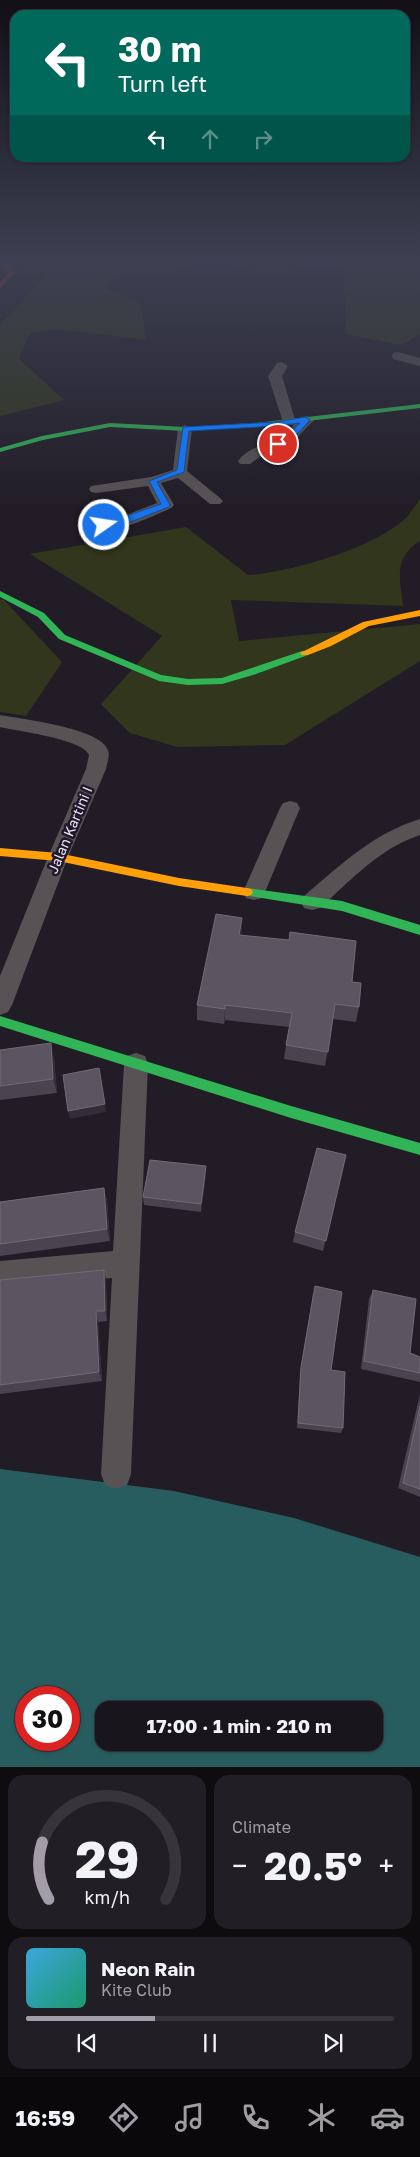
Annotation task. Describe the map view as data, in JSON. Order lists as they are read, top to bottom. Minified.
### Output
{"streets":{"street":["Jalan Kartini I"]},"page":{"turn":["30 m","Turn left"],"limit":"30","trip":"17:00 · 1 min · 210 m","tile":"Climate","heat":["−","20.5°","+"],"song":["Neon Rain","Kite Club"],"tabs":"16:59","gauge":["29","km/h"]}}
